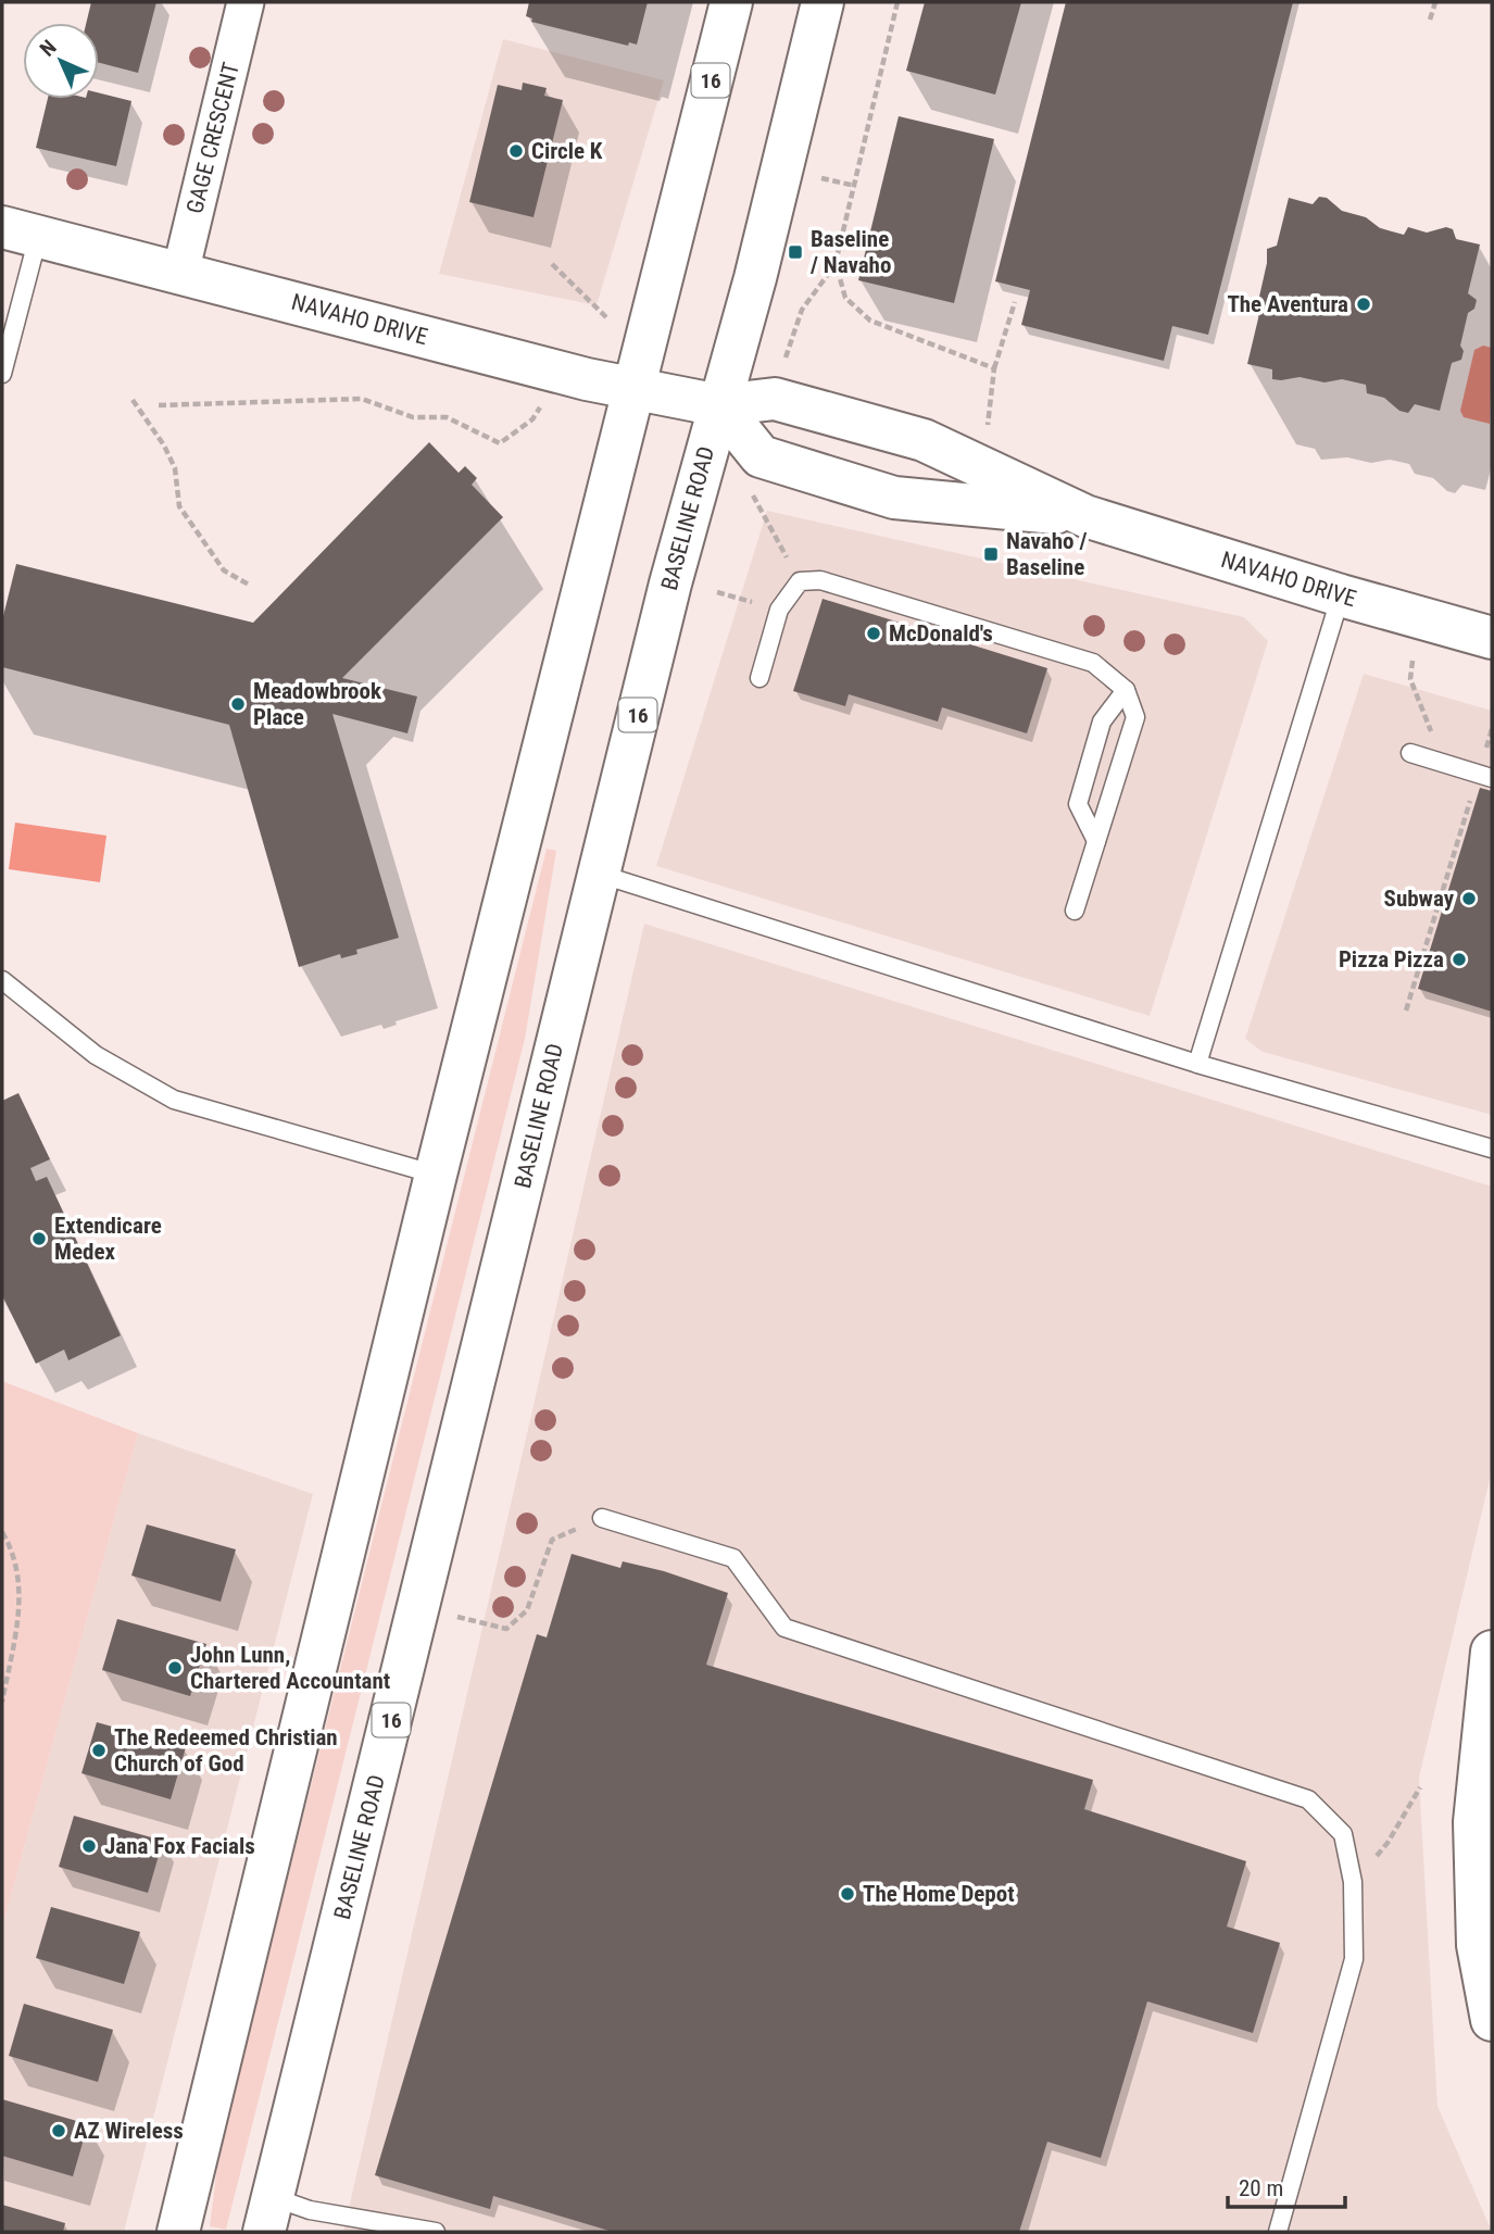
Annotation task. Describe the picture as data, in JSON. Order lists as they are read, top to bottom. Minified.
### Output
{"streets":{"main road":["16","NAVAHO DRIVE","BASELINE ROAD"],"street":["GAGE CRESCENT"]},"crossings":[["16","NAVAHO DRIVE"],["GAGE CRESCENT","NAVAHO DRIVE"],["NAVAHO DRIVE","BASELINE ROAD"]],"places":{"other":["Circle K","The Aventura","McDonald's","Meadowbrook Place","Subway","Pizza Pizza","Extendicare Medex","John Lunn, Chartered Accountant","The Redeemed Christian Church of God","Jana Fox Facials","The Home Depot","AZ Wireless"],"transit":["Baseline / Navaho","Navaho / Baseline"]},"scale_bar":"20 m","north":"top left"}
